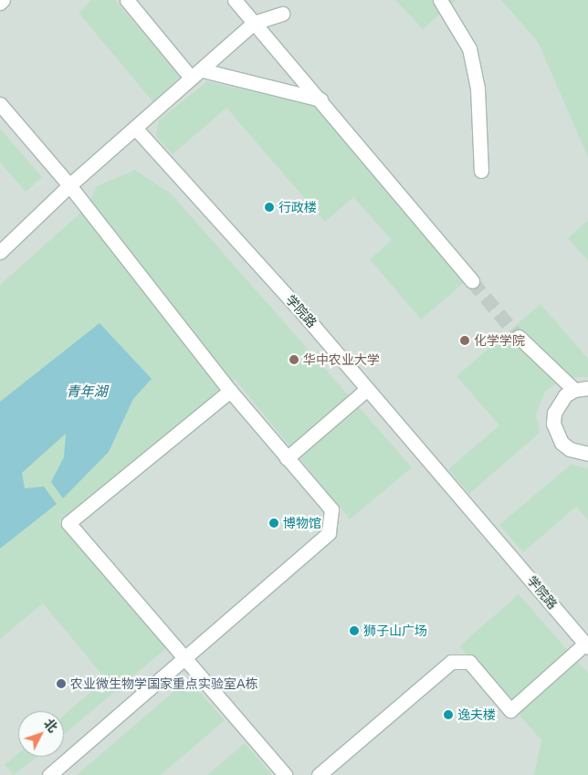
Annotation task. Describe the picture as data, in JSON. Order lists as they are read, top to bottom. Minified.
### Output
{"streets":{"street":["学院路"]},"water":["青年湖"],"places":["行政楼","化学学院","华中农业大学","博物馆","狮子山广场","农业微生物学国家重点实验室A栋","逸夫楼"],"north":"top right"}
